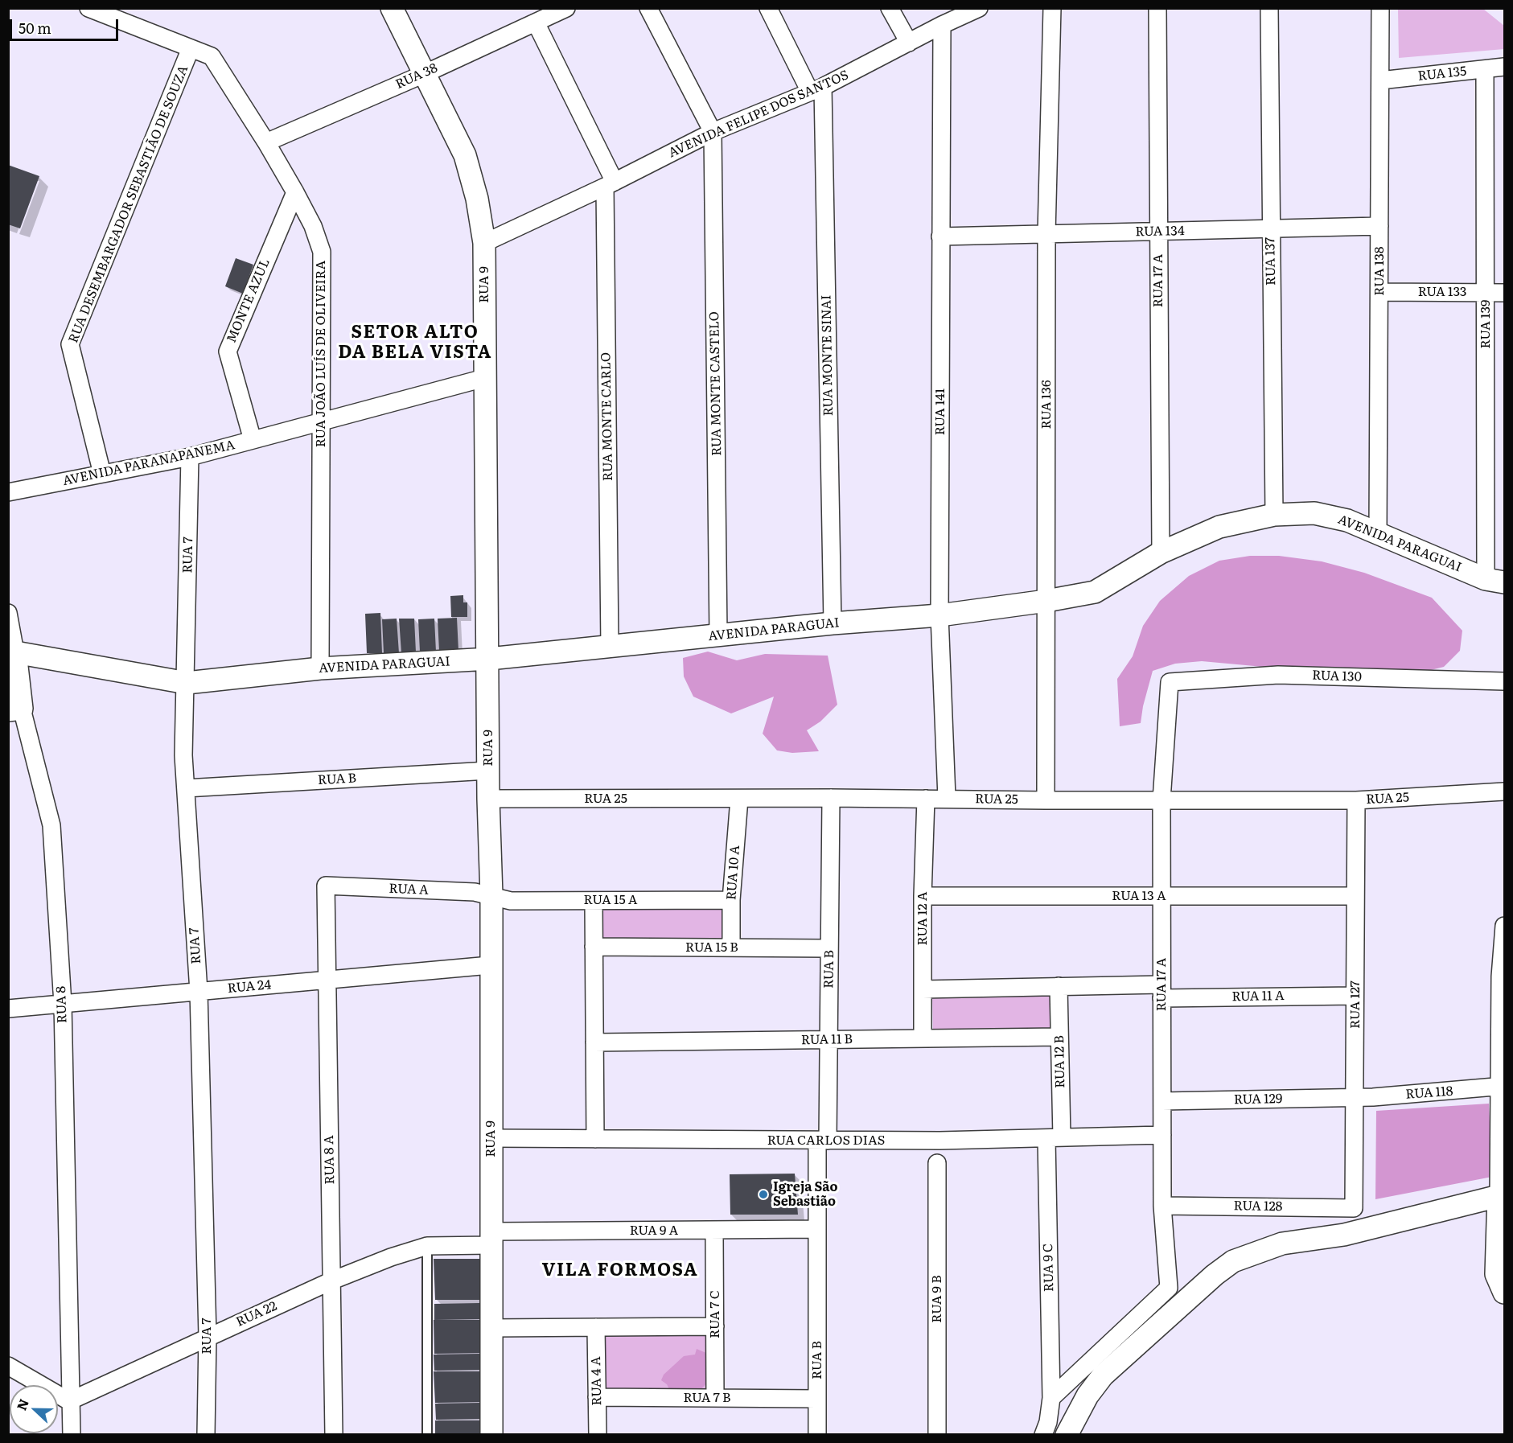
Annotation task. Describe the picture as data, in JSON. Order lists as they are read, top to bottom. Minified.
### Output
{"streets":{"street":["RUA 135","RUA 38","AVENIDA FELIPE DOS SANTOS","RUA DESEMBARGADOR SEBASTIÃO DE SOUZA","RUA 134","RUA 137","RUA 138","RUA 17 A","RUA 9","RUA 133","MONTE AZUL","RUA 139","RUA JOÃO LUÍS DE OLIVEIRA","RUA MONTE SINAI","RUA MONTE CASTELO","RUA 136","RUA 141","RUA MONTE CARLO","AVENIDA PARANAPANEMA","AVENIDA PARAGUAI","RUA 7","RUA 130","RUA B","RUA 25","RUA 10 A","RUA A","RUA 13 A","RUA 15 A","RUA 12 A","RUA 15 B","RUA 24","RUA 11 A","RUA 8","RUA 127","RUA 11 B","RUA 12 B","RUA 118","RUA 129","RUA CARLOS DIAS","RUA 8 A","RUA 128","RUA 9 A","RUA 9 C","RUA 9 B","RUA 22","RUA 7 C","RUA 4 A","RUA 7 B"]},"crossings":[["RUA 135","RUA 138"],["RUA 135","RUA 139"],["RUA 38","RUA 9"],["RUA 38","RUA JOÃO LUÍS DE OLIVEIRA"],["RUA 38","RUA MONTE CARLO"],["AVENIDA FELIPE DOS SANTOS","RUA 9"],["AVENIDA FELIPE DOS SANTOS","RUA MONTE SINAI"],["AVENIDA FELIPE DOS SANTOS","RUA MONTE CASTELO"],["AVENIDA FELIPE DOS SANTOS","RUA 141"],["AVENIDA FELIPE DOS SANTOS","RUA MONTE CARLO"],["RUA DESEMBARGADOR SEBASTIÃO DE SOUZA","RUA JOÃO LUÍS DE OLIVEIRA"],["RUA DESEMBARGADOR SEBASTIÃO DE SOUZA","AVENIDA PARANAPANEMA"],["RUA 134","RUA 137"],["RUA 134","RUA 138"],["RUA 134","RUA 17 A"],["RUA 134","RUA 136"],["RUA 134","RUA 141"],["RUA 137","AVENIDA PARAGUAI"],["RUA 138","RUA 133"],["RUA 138","AVENIDA PARAGUAI"],["RUA 17 A","AVENIDA PARAGUAI"],["RUA 17 A","RUA 130"],["RUA 17 A","RUA 25"],["RUA 17 A","RUA 13 A"],["RUA 17 A","RUA 11 A"],["RUA 17 A","RUA 129"],["RUA 17 A","RUA CARLOS DIAS"],["RUA 17 A","RUA 128"],["RUA 17 A","RUA 9 C"],["RUA 9","AVENIDA PARANAPANEMA"],["RUA 9","AVENIDA PARAGUAI"],["RUA 9","RUA B"],["RUA 9","RUA 25"],["RUA 9","RUA A"],["RUA 9","RUA 15 A"],["RUA 9","RUA 24"],["RUA 9","RUA CARLOS DIAS"],["RUA 9","RUA 9 A"],["RUA 9","RUA 22"],["RUA 133","RUA 139"],["MONTE AZUL","RUA JOÃO LUÍS DE OLIVEIRA"],["MONTE AZUL","AVENIDA PARANAPANEMA"],["RUA 139","AVENIDA PARAGUAI"],["RUA JOÃO LUÍS DE OLIVEIRA","AVENIDA PARANAPANEMA"],["RUA JOÃO LUÍS DE OLIVEIRA","AVENIDA PARAGUAI"],["RUA MONTE SINAI","AVENIDA PARAGUAI"],["RUA MONTE CASTELO","AVENIDA PARAGUAI"],["RUA 136","AVENIDA PARAGUAI"],["RUA 136","RUA 25"],["RUA 141","AVENIDA PARAGUAI"],["RUA 141","RUA 25"],["RUA MONTE CARLO","AVENIDA PARAGUAI"],["AVENIDA PARANAPANEMA","RUA 7"],["AVENIDA PARAGUAI","RUA 7"],["AVENIDA PARAGUAI","RUA 8"],["RUA 7","RUA B"],["RUA 7","RUA 24"],["RUA 7","RUA 22"],["RUA B","RUA 25"],["RUA B","RUA 15 B"],["RUA B","RUA 11 B"],["RUA B","RUA CARLOS DIAS"],["RUA B","RUA 9 A"],["RUA B","RUA 7 B"],["RUA 25","RUA 10 A"],["RUA 25","RUA 12 A"],["RUA 25","RUA 127"],["RUA 10 A","RUA 15 A"],["RUA 10 A","RUA 15 B"],["RUA A","RUA 15 A"],["RUA A","RUA 8 A"],["RUA 13 A","RUA 12 A"],["RUA 13 A","RUA 127"],["RUA 12 A","RUA 11 B"],["RUA 24","RUA 8"],["RUA 24","RUA 8 A"],["RUA 11 A","RUA 127"],["RUA 8","RUA 22"],["RUA 127","RUA 118"],["RUA 127","RUA 129"],["RUA 127","RUA 128"],["RUA 11 B","RUA 12 B"],["RUA 12 B","RUA CARLOS DIAS"],["RUA 12 B","RUA 9 C"],["RUA 118","RUA 129"],["RUA CARLOS DIAS","RUA 9 C"],["RUA 8 A","RUA 22"],["RUA 9 A","RUA 22"],["RUA 9 A","RUA 7 C"],["RUA 7 C","RUA 7 B"],["RUA 4 A","RUA 7 B"]],"districts":["SETOR ALTO DA BELA VISTA","VILA FORMOSA"],"places":["Igreja São Sebastião"],"scale_bar":"50 m","north":"left"}
